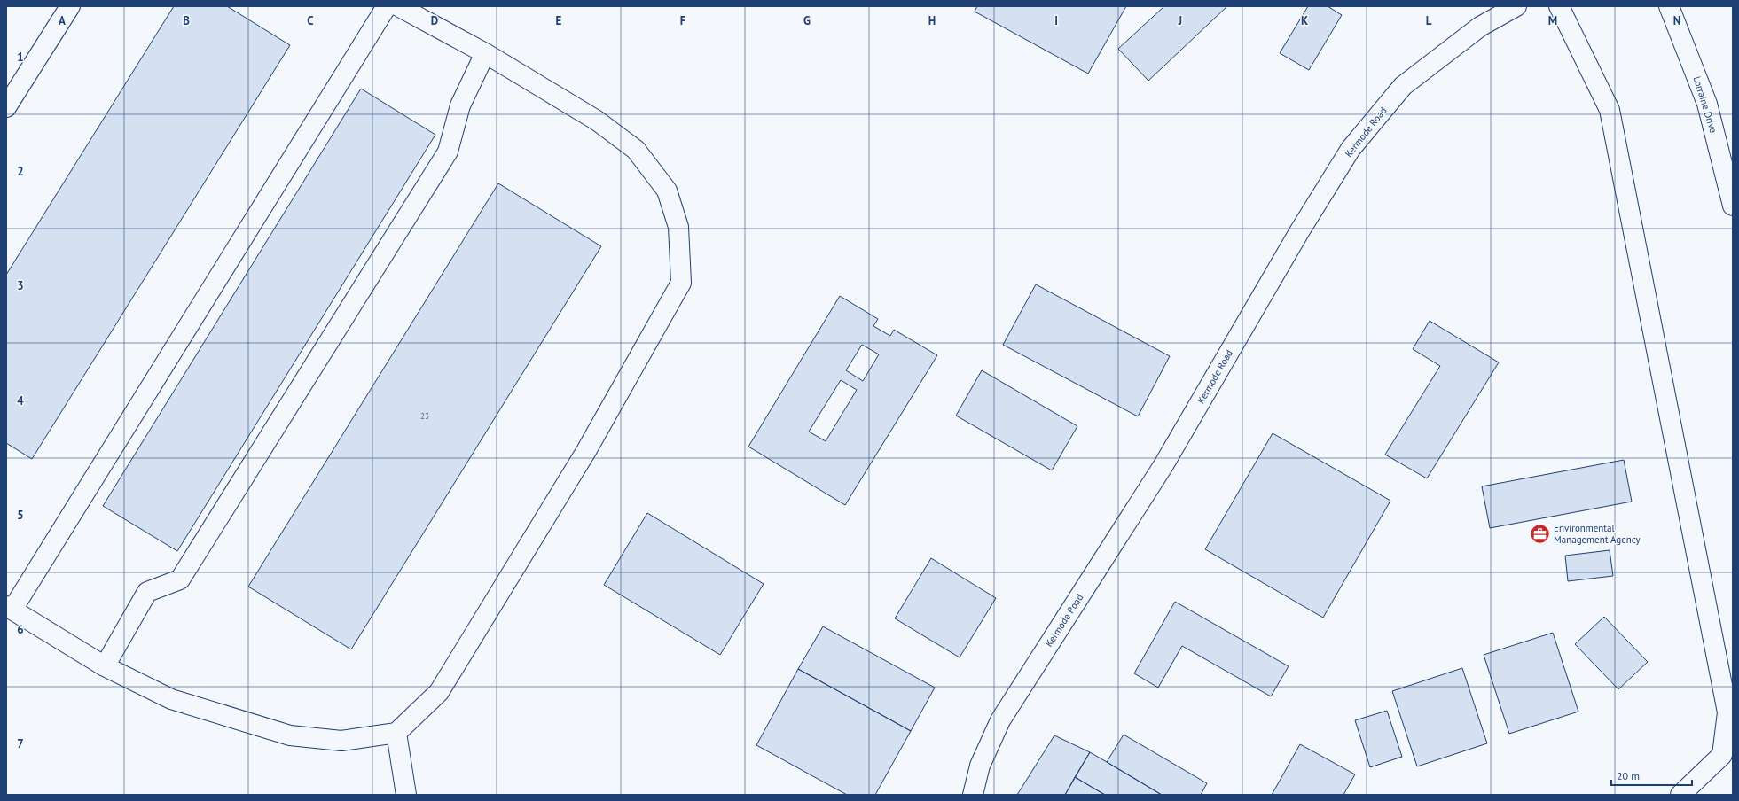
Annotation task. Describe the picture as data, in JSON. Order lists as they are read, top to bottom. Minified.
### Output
{"streets":{"street":["Lorraine Drive","Kermode Road"]},"places":{"office":["Environmental Management Agency"]},"house_numbers":["23"],"scale_bar":"20 m","grid":{"columns":["A","B","C","D","E","F","G","H","I","J","K","L","M","N"],"rows":["1","2","3","4","5","6","7"]}}
